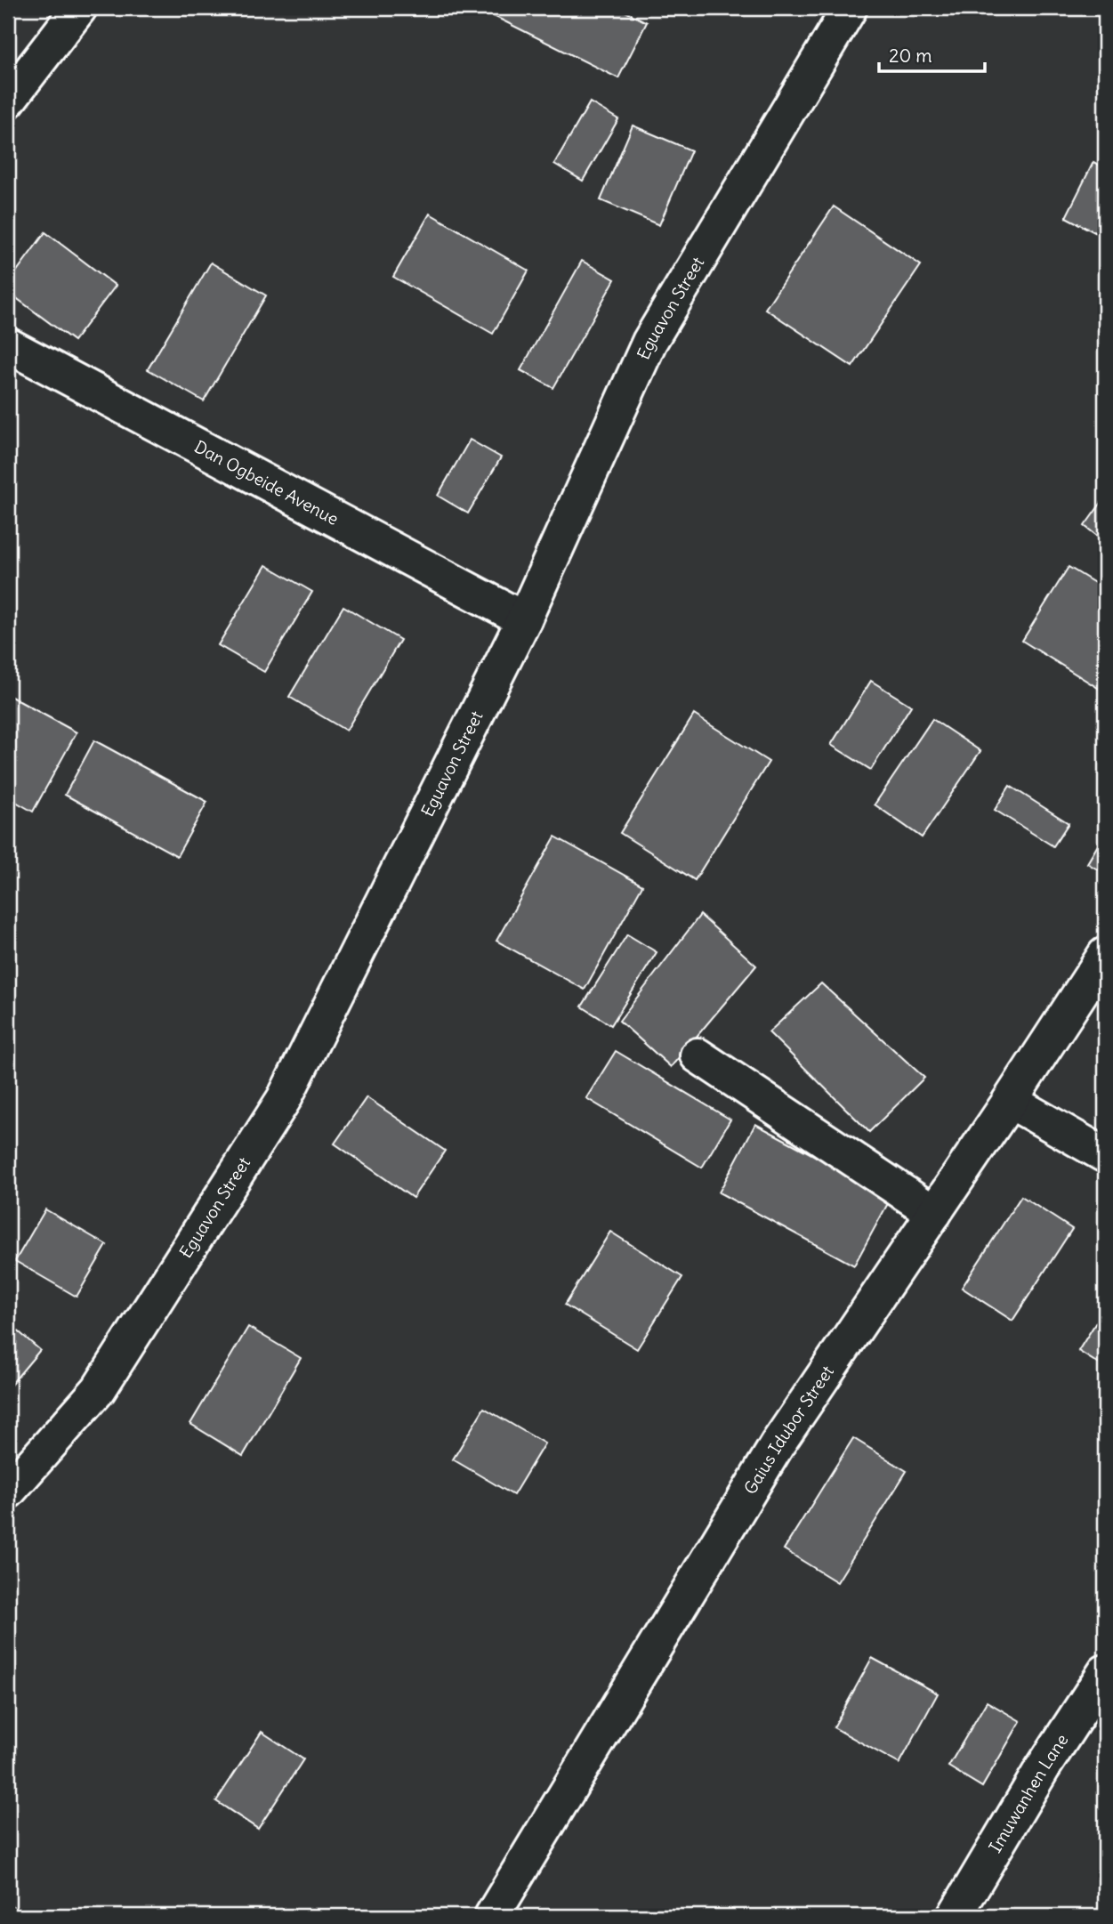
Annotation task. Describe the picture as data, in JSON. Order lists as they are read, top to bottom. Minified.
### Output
{"streets":{"street":["Eguavon Street","Dan Ogbeide Avenue","Gaius Idubor Street","Imuwanhen Lane"]},"crossings":[["Eguavon Street","Dan Ogbeide Avenue"]],"scale_bar":"20 m"}
